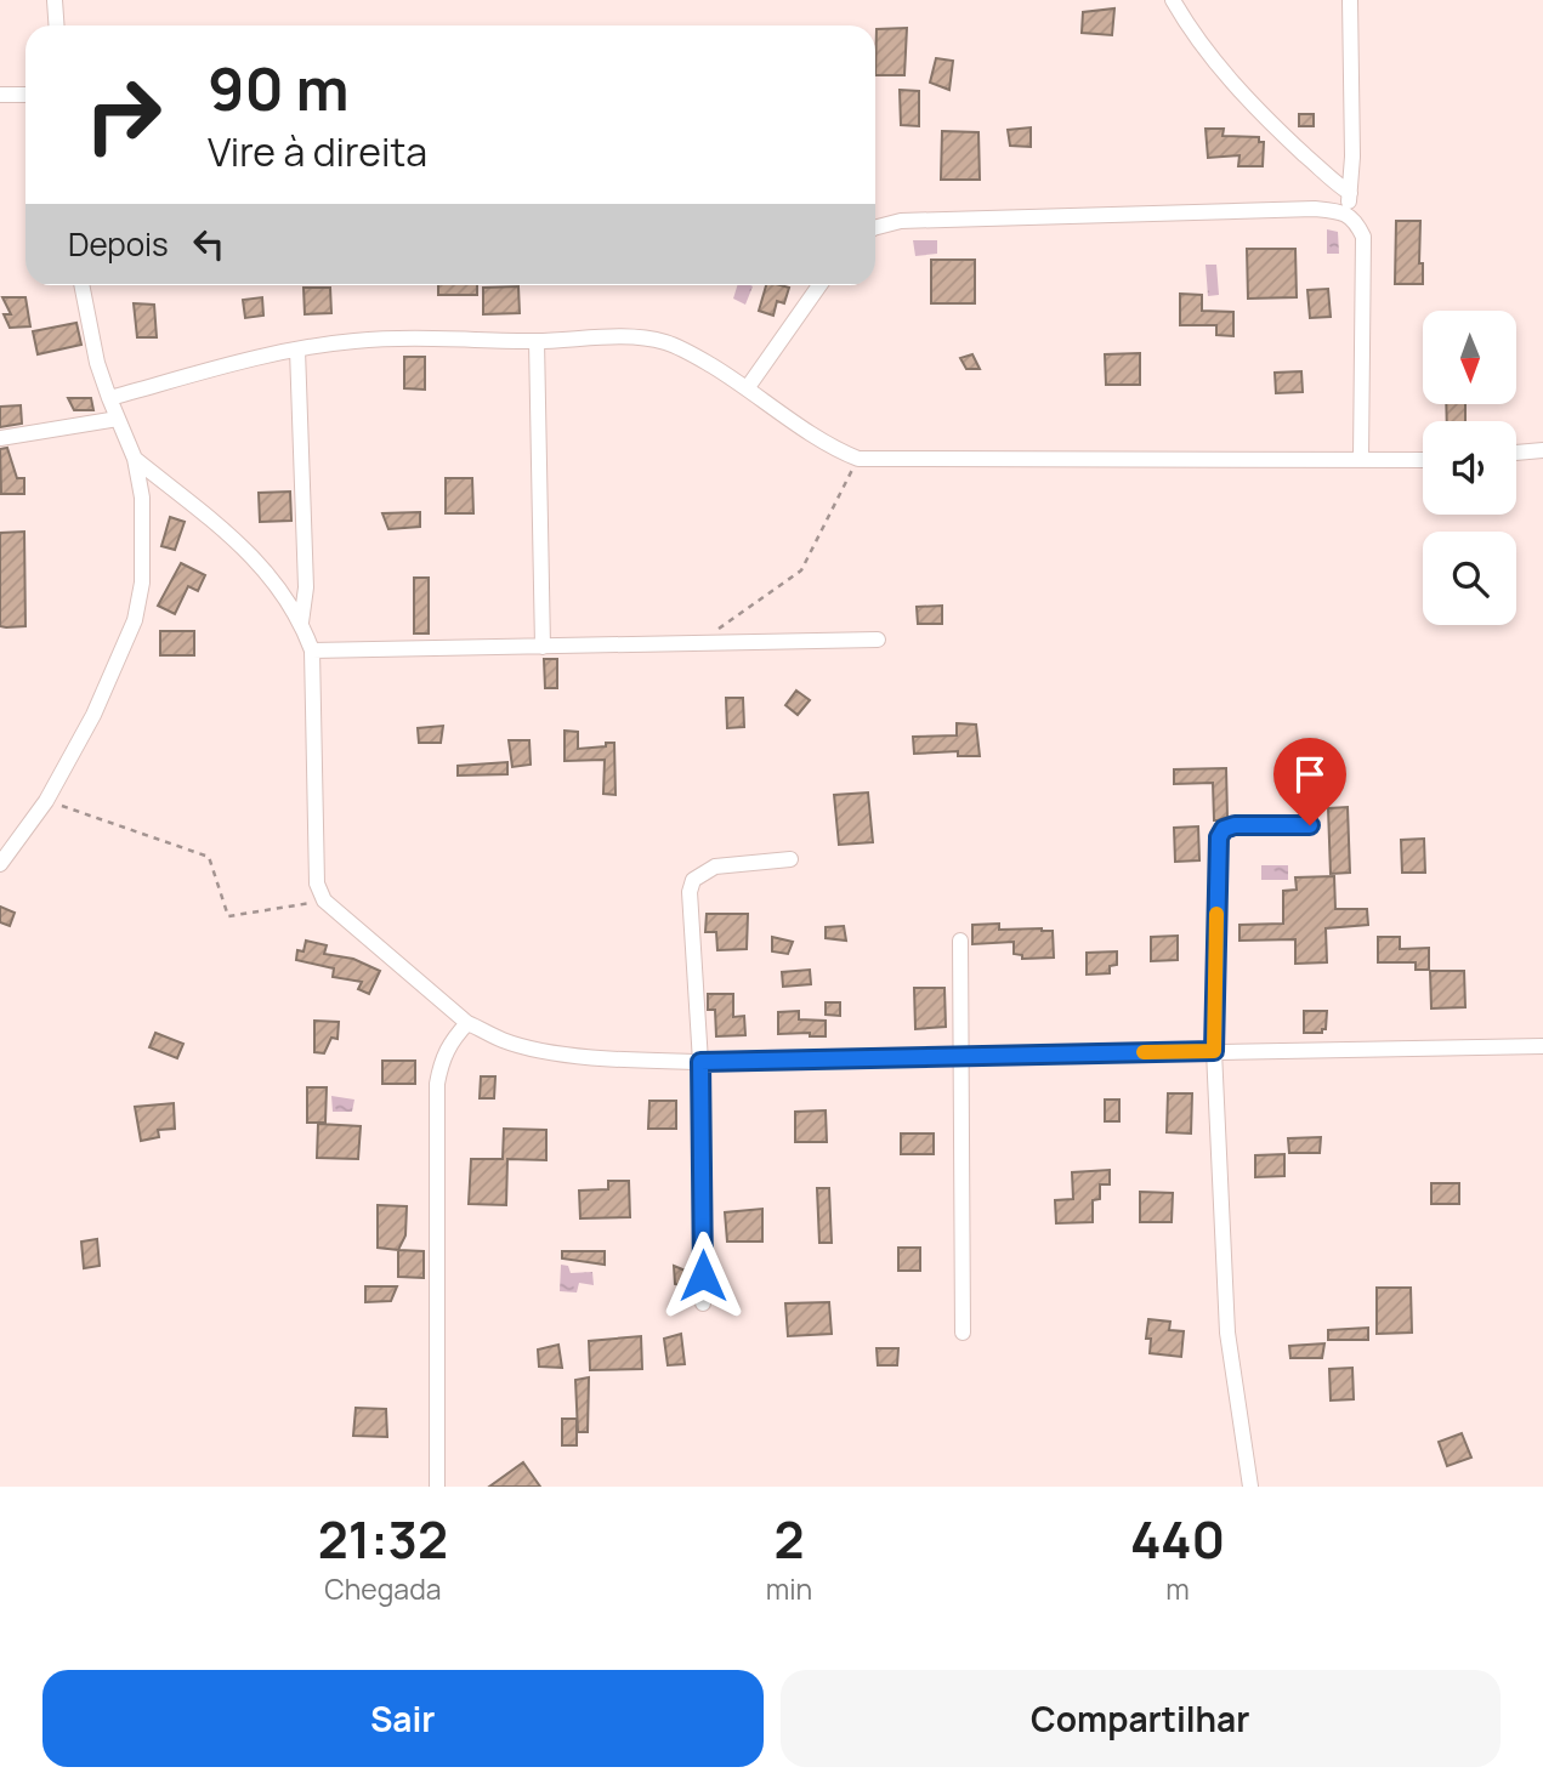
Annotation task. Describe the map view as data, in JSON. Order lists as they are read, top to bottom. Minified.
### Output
{"north":"bottom","page":{"turn":["90 m","Vire à direita"],"then":"Depois","eta":["21:32","Chegada","2","min","440","m"],"buttons":["Sair","Compartilhar"]}}
